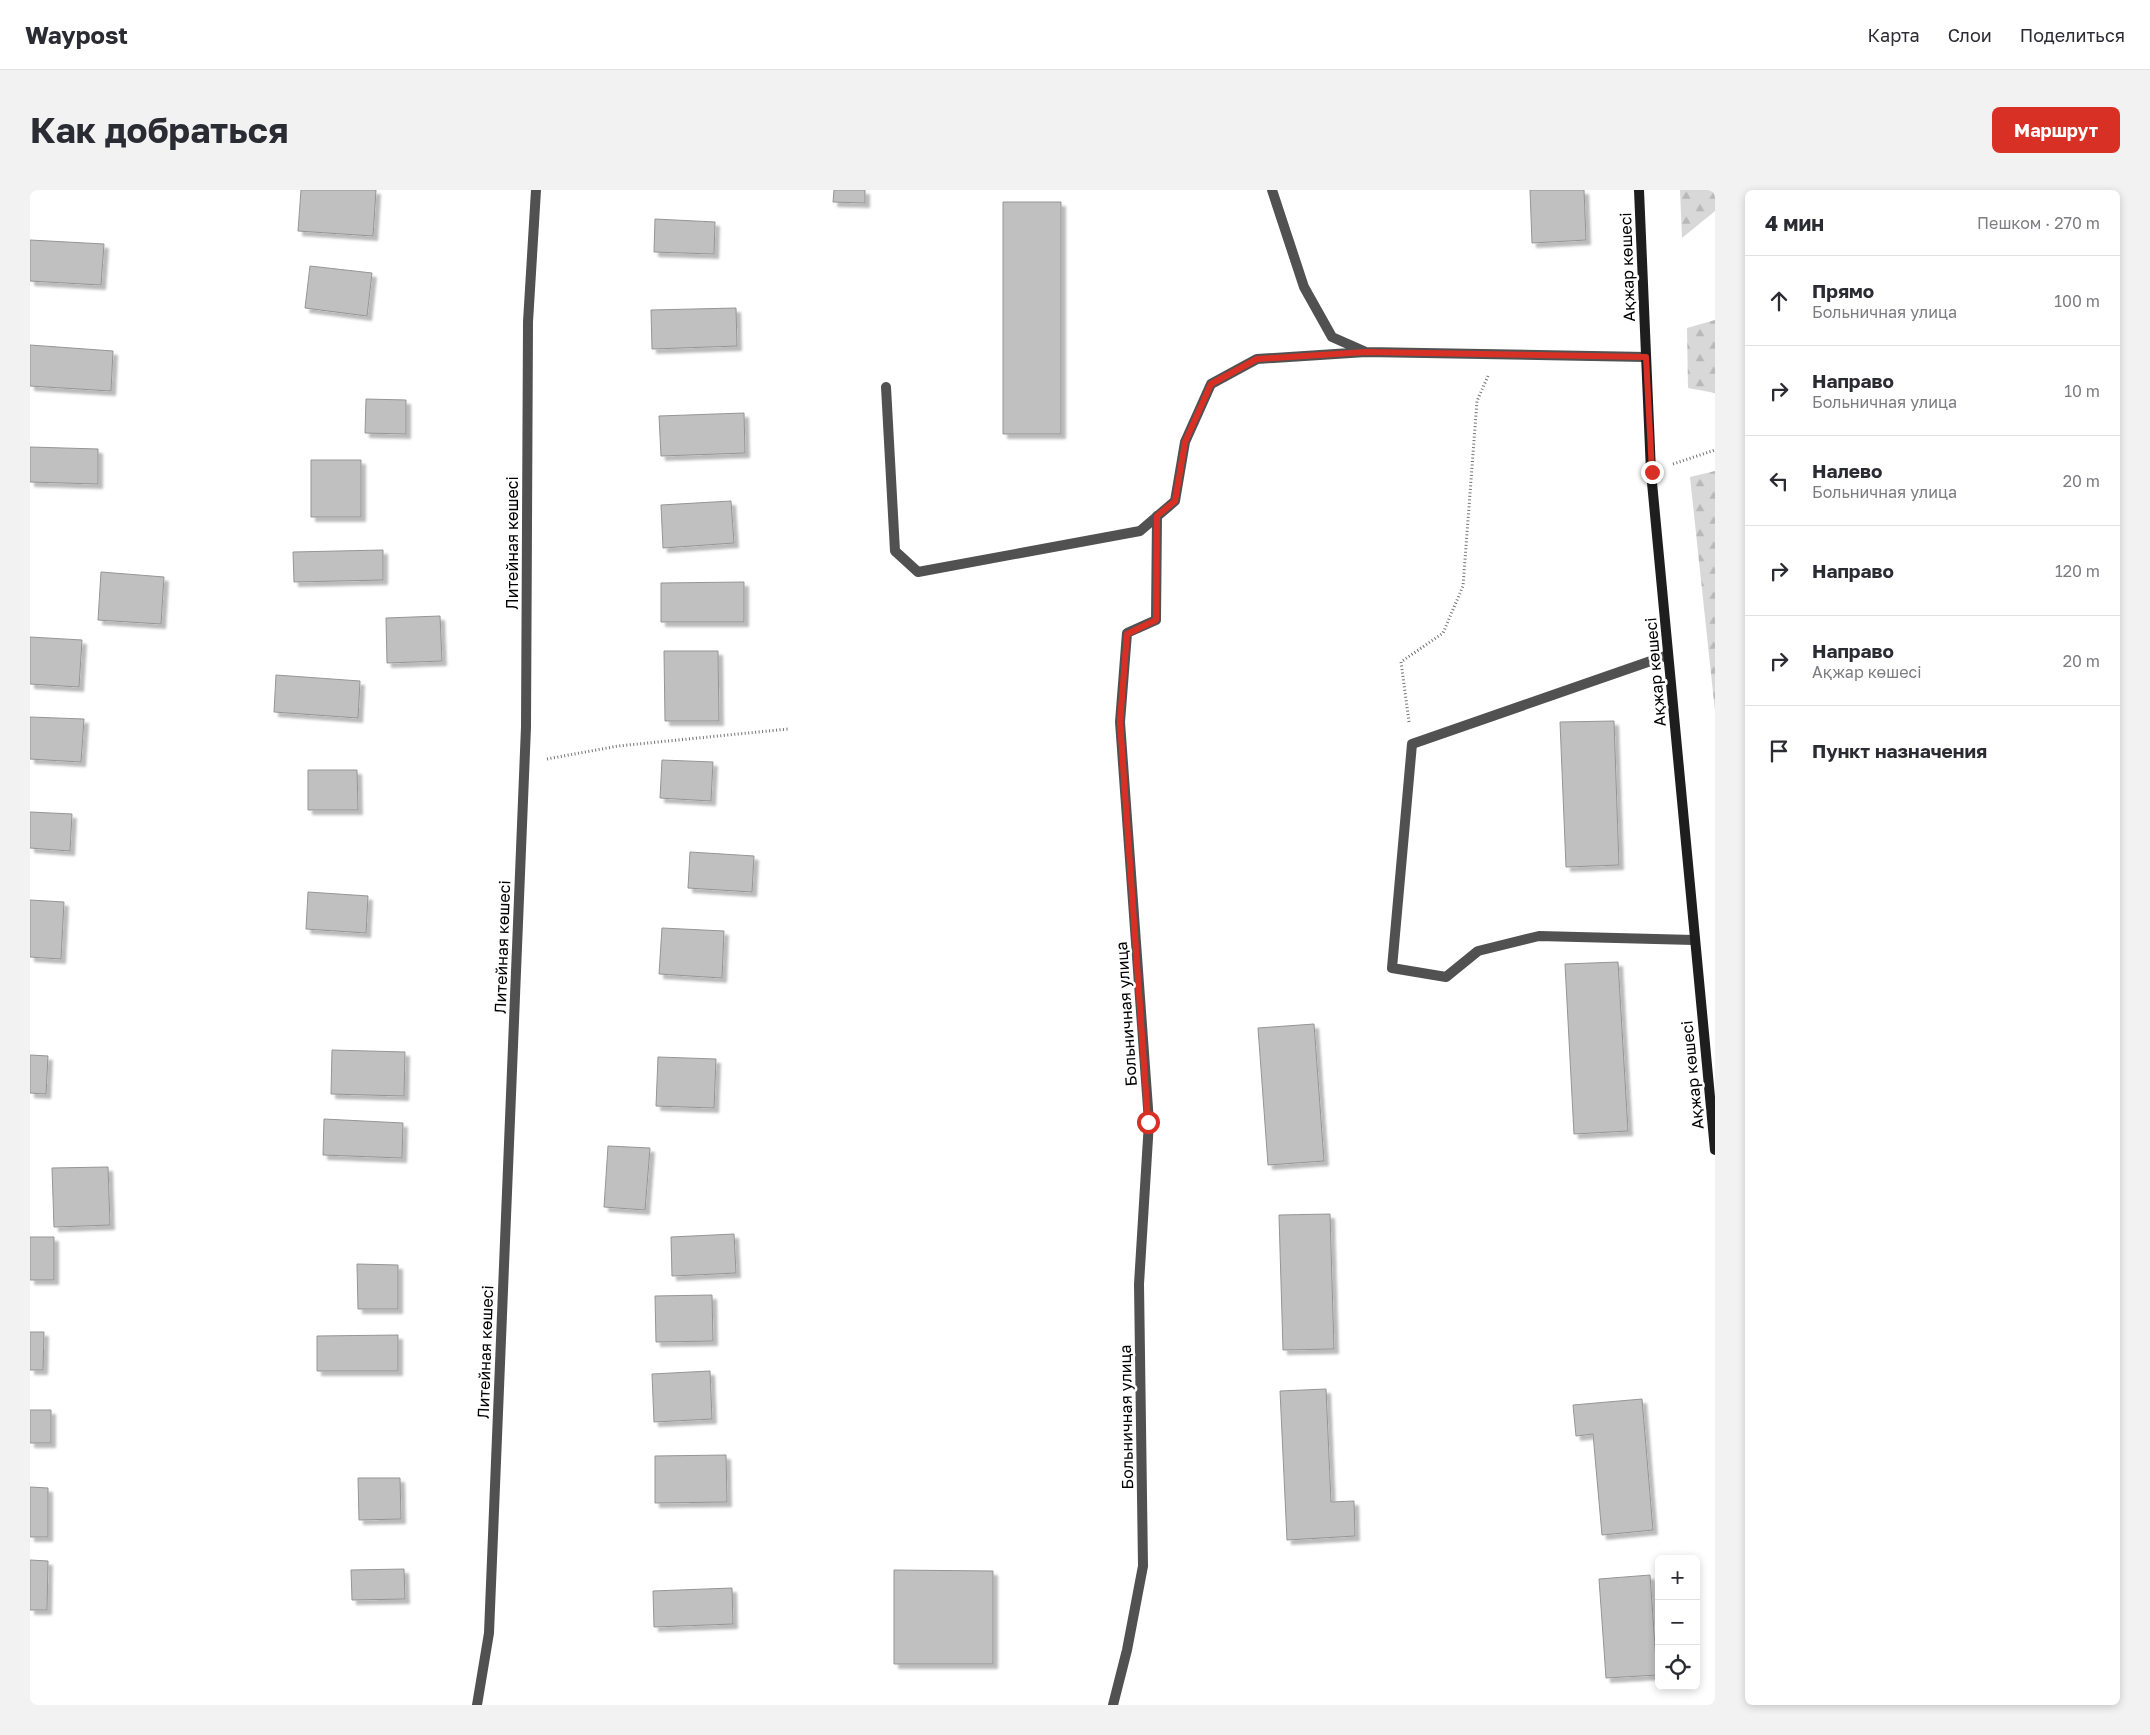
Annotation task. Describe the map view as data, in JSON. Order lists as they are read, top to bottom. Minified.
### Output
{"streets":{"street":["Ақжар көшесі","Литейная көшесі","Больничная улица"]},"page":{"header":"Waypost","nav":["Карта","Слои","Поделиться"],"buttons":"Маршрут","title":"Как добраться","heading":["4 мин","Пешком · 270 m"],"list":[["Прямо","Больничная улица","100 m"],["Направо","Больничная улица","10 m"],["Налево","Больничная улица","20 m"],["Направо","120 m"],["Направо","Ақжар көшесі","20 m"],"Пункт назначения"],"map_buttons":["+","−"]}}
